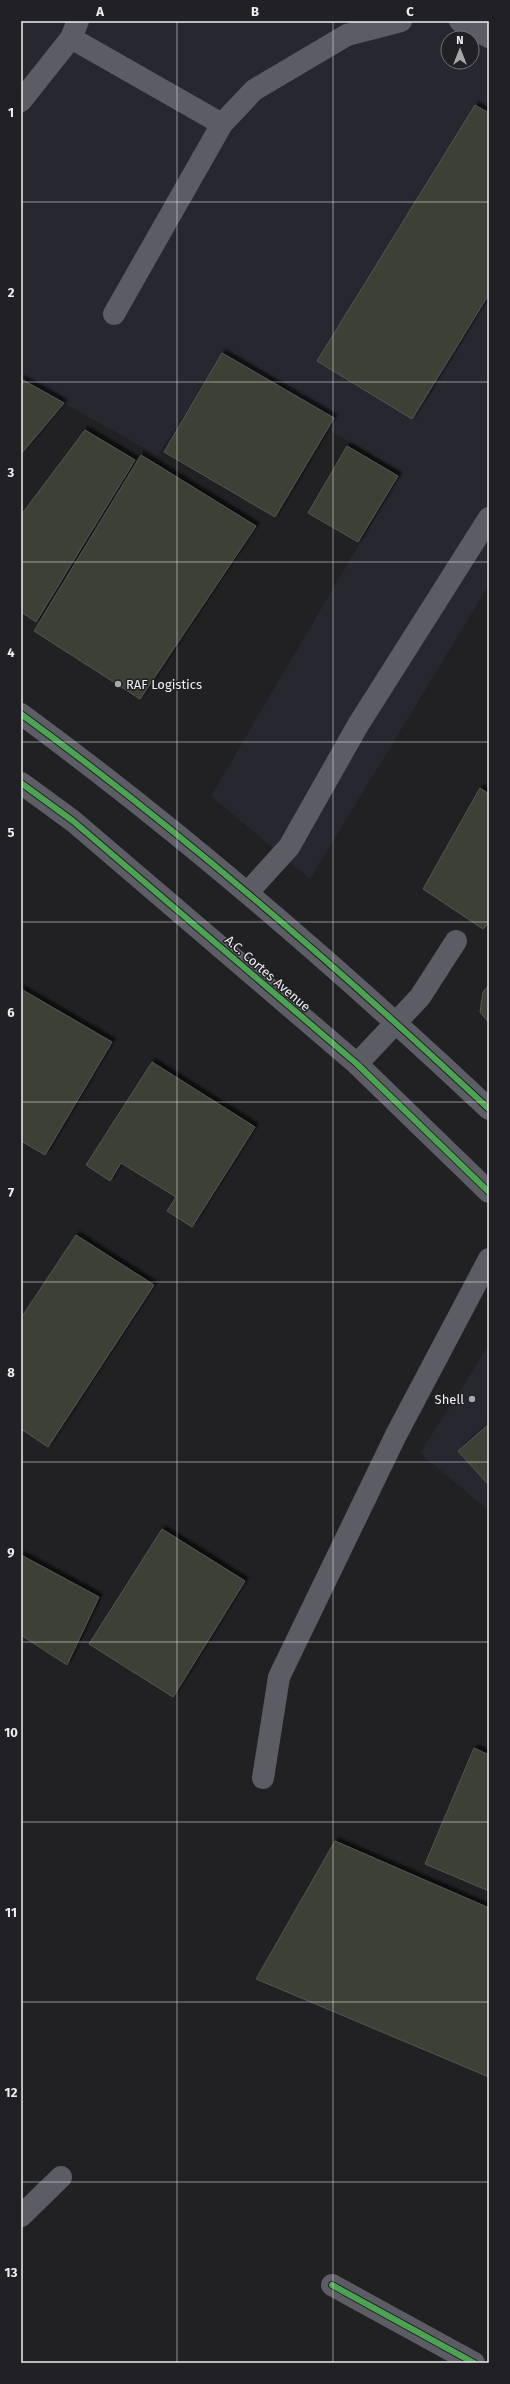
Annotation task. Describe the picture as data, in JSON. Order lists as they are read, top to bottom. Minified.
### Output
{"streets":{"main road":["A.C. Cortes Avenue"]},"places":["RAF Logistics","Shell"],"north":"top","grid":{"columns":["A","B","C"],"rows":["1","2","3","4","5","6","7","8","9","10","11","12","13"]}}
